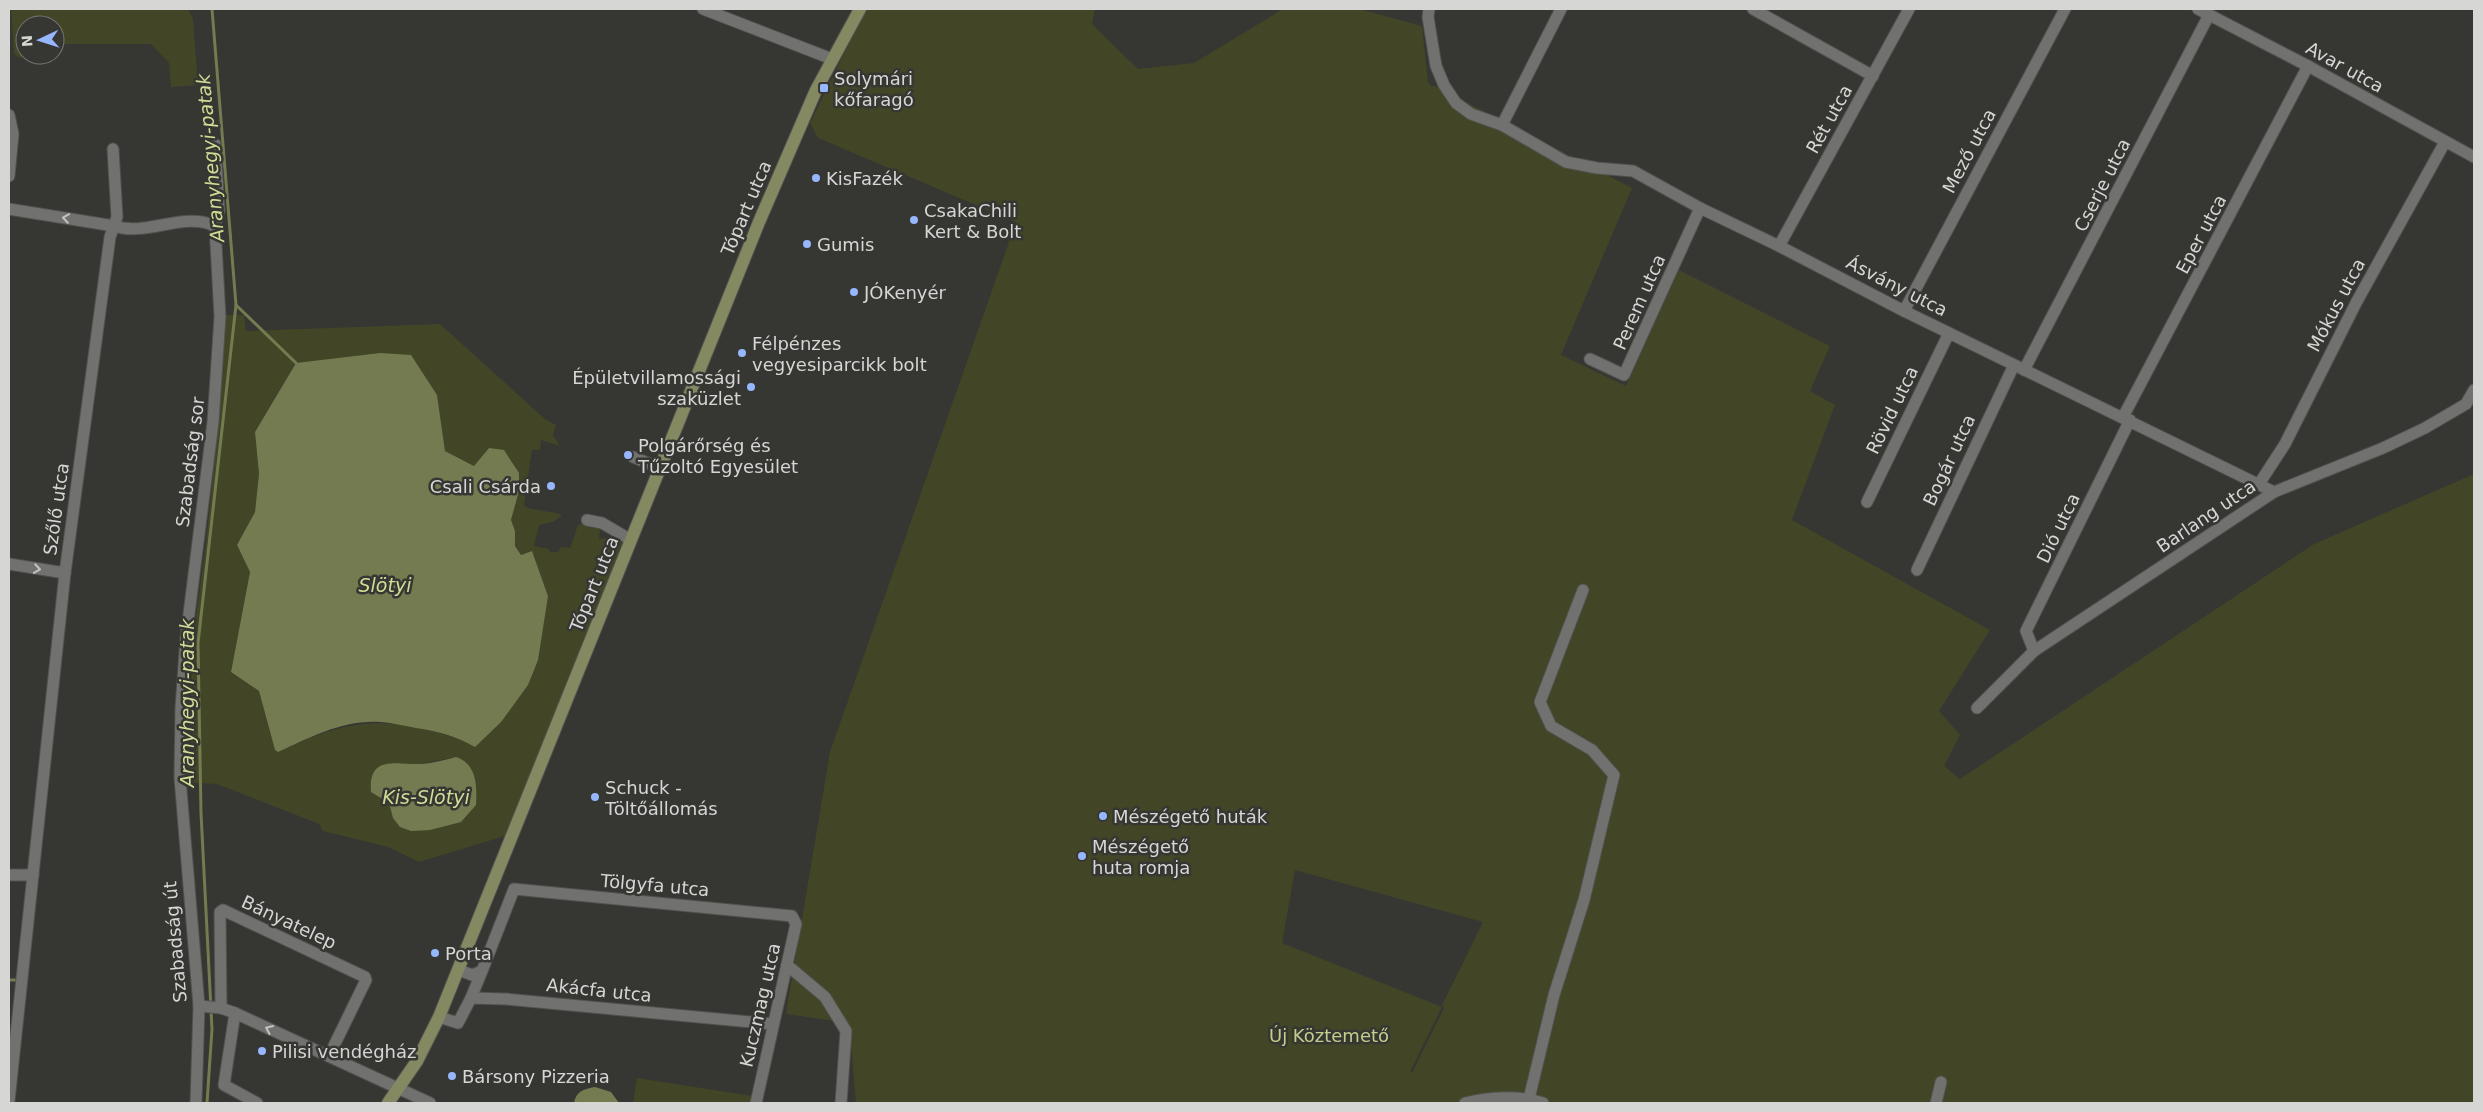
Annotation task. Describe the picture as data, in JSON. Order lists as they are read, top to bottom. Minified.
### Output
{"streets":{"main road":["Tópart utca"],"street":["Avar utca","Rét utca","Mező utca","Cserje utca","Eper utca","Ásvány utca","Perem utca","Mókus utca","Rövid utca","Bogár utca","Szabadság sor","Szőlő utca","Barlang utca","Dió utca","Tölgyfa utca","Bányatelep","Szabadság út","Akácfa utca","Kuczmag utca"]},"crossings":[["Avar utca","Cserje utca"],["Avar utca","Eper utca"],["Avar utca","Mókus utca"],["Rét utca","Ásvány utca"],["Mező utca","Ásvány utca"],["Cserje utca","Ásvány utca"],["Eper utca","Ásvány utca"],["Eper utca","Dió utca"],["Ásvány utca","Perem utca"],["Ásvány utca","Mókus utca"],["Ásvány utca","Rövid utca"],["Ásvány utca","Bogár utca"],["Ásvány utca","Barlang utca"],["Ásvány utca","Dió utca"],["Szabadság sor","Szabadság út"],["Barlang utca","Dió utca"],["Tölgyfa utca","Kuczmag utca"],["Akácfa utca","Kuczmag utca"]],"water":["Aranyhegyi-patak","Slötyi","Kis-Slötyi"],"parks":["Új Köztemető"],"places":{"transit":["Solymári kőfaragó"],"other":["KisFazék","CsakaChili Kert & Bolt","Gumis","JÓKenyér","Félpénzes vegyesiparcikk bolt","Épületvillamossági szaküzlet","Polgárőrség és Tűzoltó Egyesület","Csali Csárda","Schuck - Töltőállomás","Mészégető huták","Mészégető huta romja","Porta","Pilisi vendégház","Bársony Pizzeria"]},"north":"left"}
